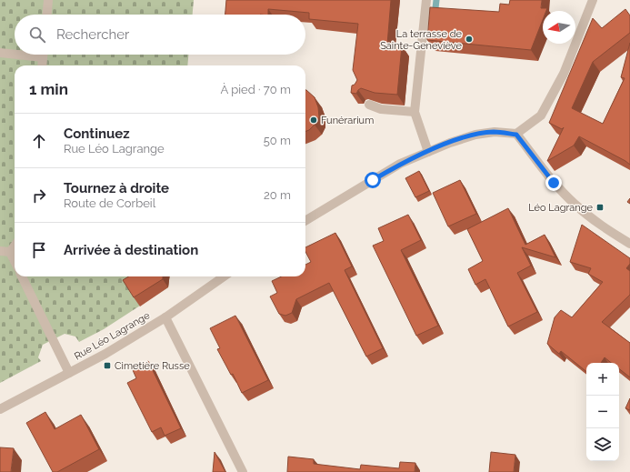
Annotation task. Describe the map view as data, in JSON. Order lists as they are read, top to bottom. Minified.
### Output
{"streets":{"street":["Rue Léo Lagrange"]},"places":{"other":["La terrasse de Sainte-Geneviève","Funérarium"],"transit":["Léo Lagrange","Cimetière Russe"]},"north":"left","page":{"search":"Rechercher","heading":["1 min","À pied · 70 m"],"list":[["Continuez","Rue Léo Lagrange","50 m"],["Tournez à droite","Route de Corbeil","20 m"],"Arrivée à destination"],"map_buttons":["+","−"]}}
